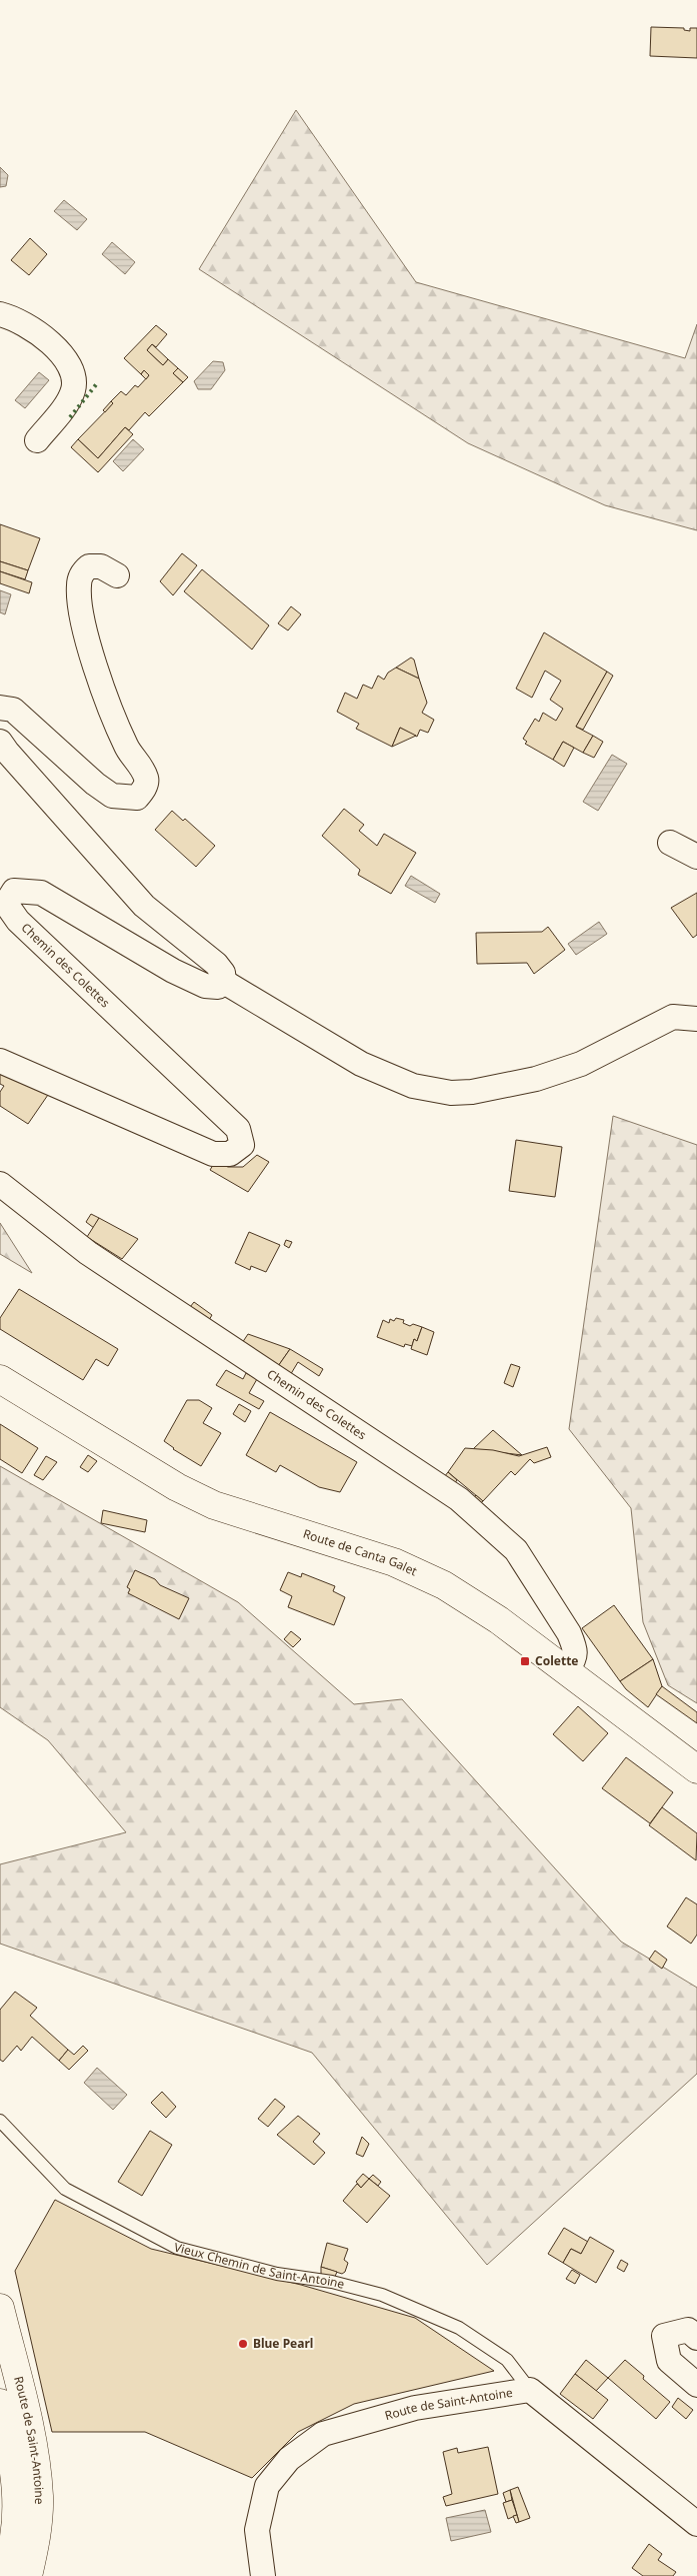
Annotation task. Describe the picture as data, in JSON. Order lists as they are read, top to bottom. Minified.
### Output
{"streets":{"main road":["Route de Canta Galet","Route de Saint-Antoine"],"street":["Chemin des Colettes"],"lane":["Vieux Chemin de Saint-Antoine"]},"crossings":[["Chemin des Colettes","Route de Canta Galet"],["Vieux Chemin de Saint-Antoine","Route de Saint-Antoine"]],"places":{"transit":["Colette"],"other":["Blue Pearl"]}}
